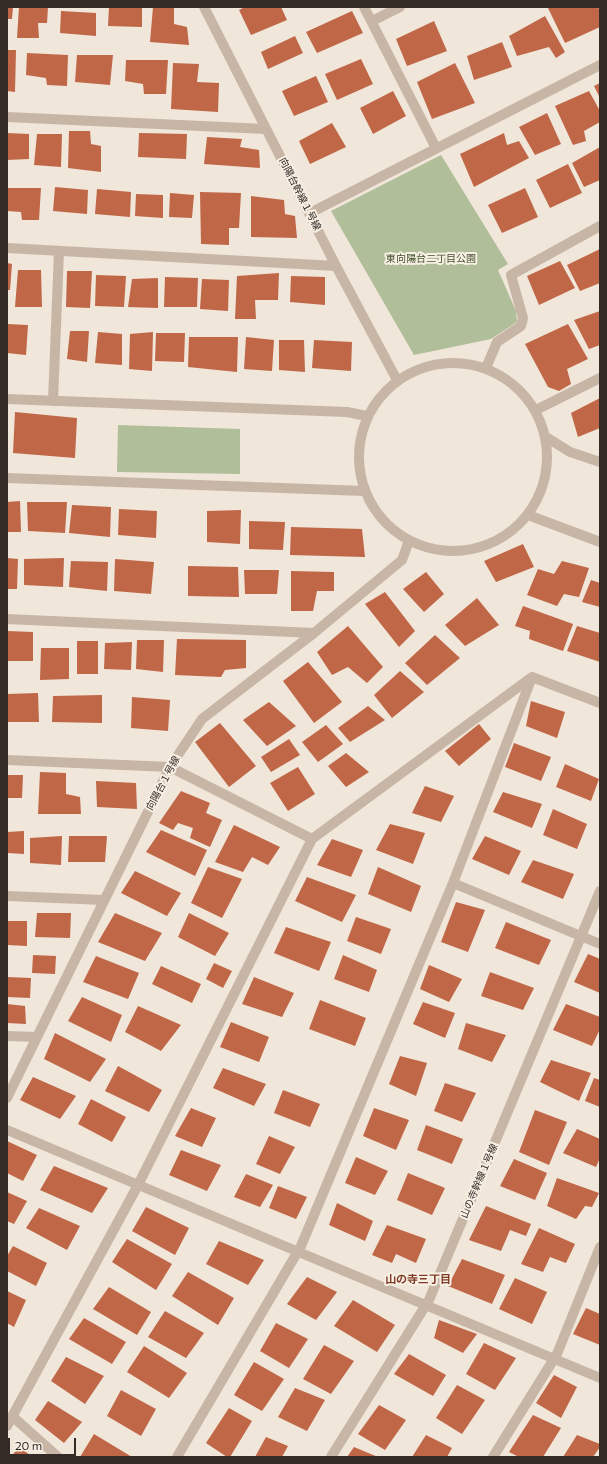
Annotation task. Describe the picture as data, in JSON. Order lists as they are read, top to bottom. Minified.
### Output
{"streets":{"street":["向陽台幹線１号線","向陽台１号線","山の寺幹線１号線"]},"districts":["山の寺三丁目"],"parks":["東向陽台二丁目公園"],"scale_bar":"20 m"}
